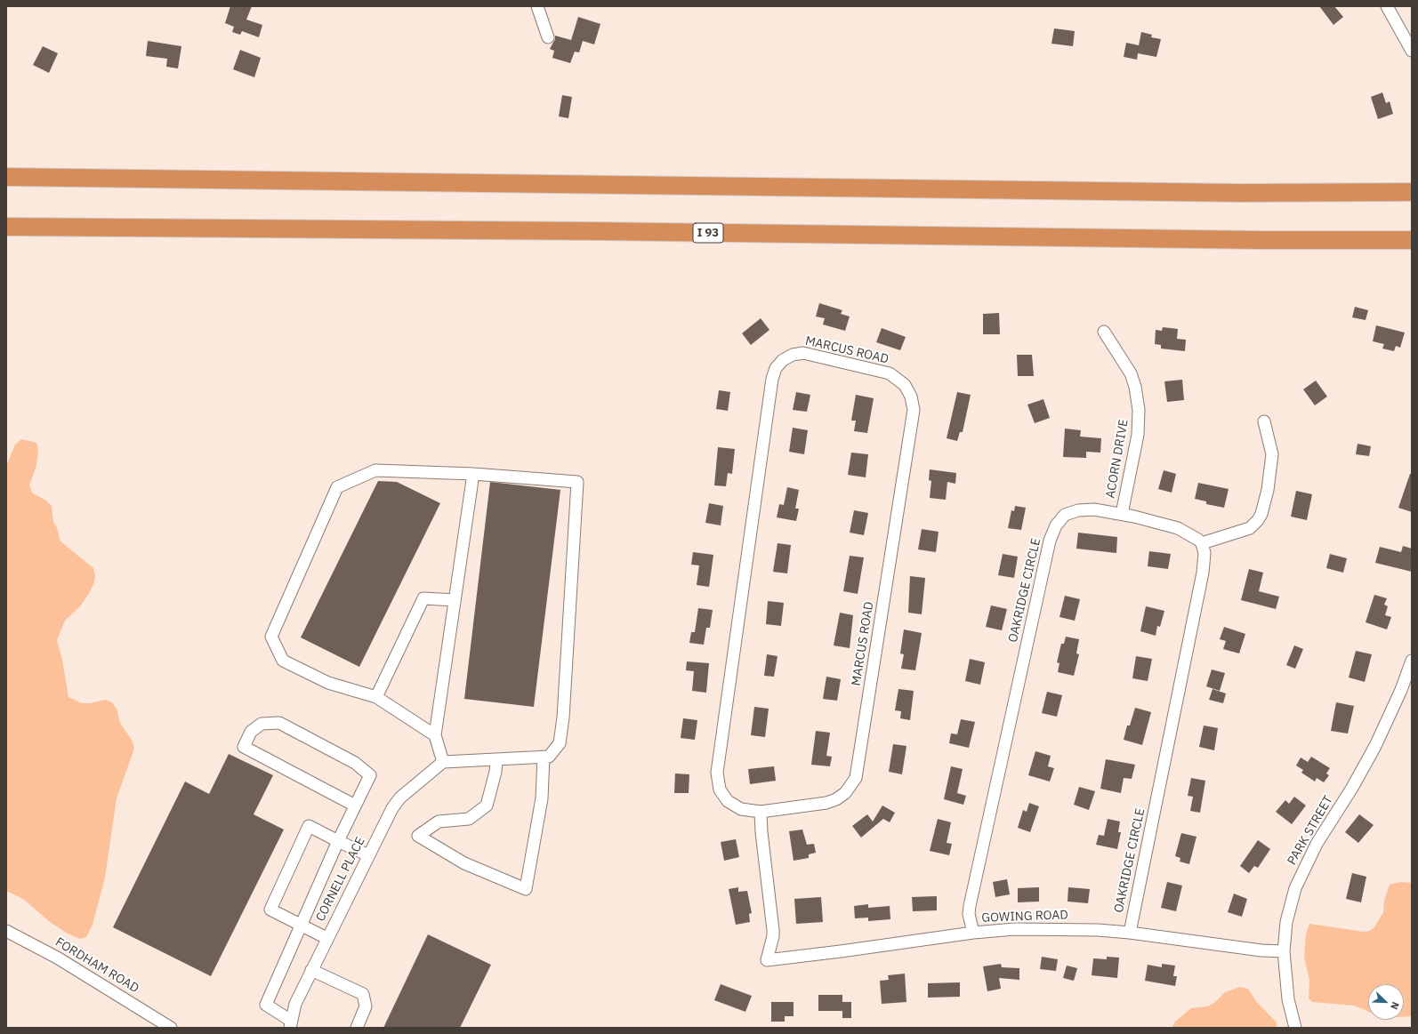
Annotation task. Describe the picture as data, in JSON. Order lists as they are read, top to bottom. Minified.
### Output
{"streets":{"highway":["I 93"],"street":["MARCUS ROAD","ACORN DRIVE","OAKRIDGE CIRCLE","PARK STREET","CORNELL PLACE","GOWING ROAD","FORDHAM ROAD"]},"crossings":[["MARCUS ROAD","GOWING ROAD"],["ACORN DRIVE","OAKRIDGE CIRCLE"],["OAKRIDGE CIRCLE","GOWING ROAD"],["PARK STREET","GOWING ROAD"]],"north":"bottom right"}
